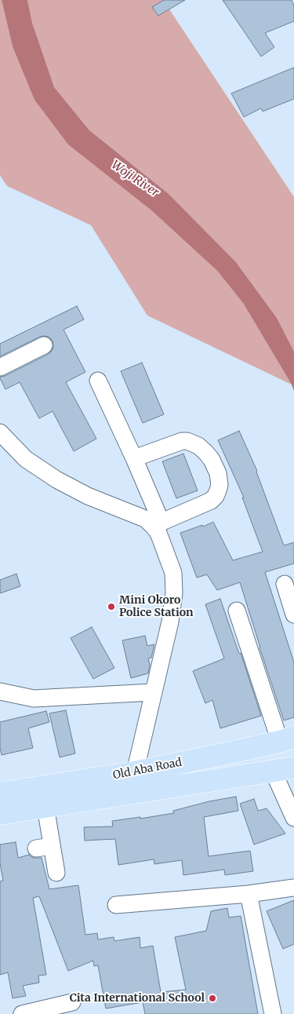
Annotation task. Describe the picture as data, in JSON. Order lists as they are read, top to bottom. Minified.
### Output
{"streets":{"main road":["Old Aba Road"]},"water":["Woji River"],"places":["Mini Okoro Police Station","Cita International School"]}
